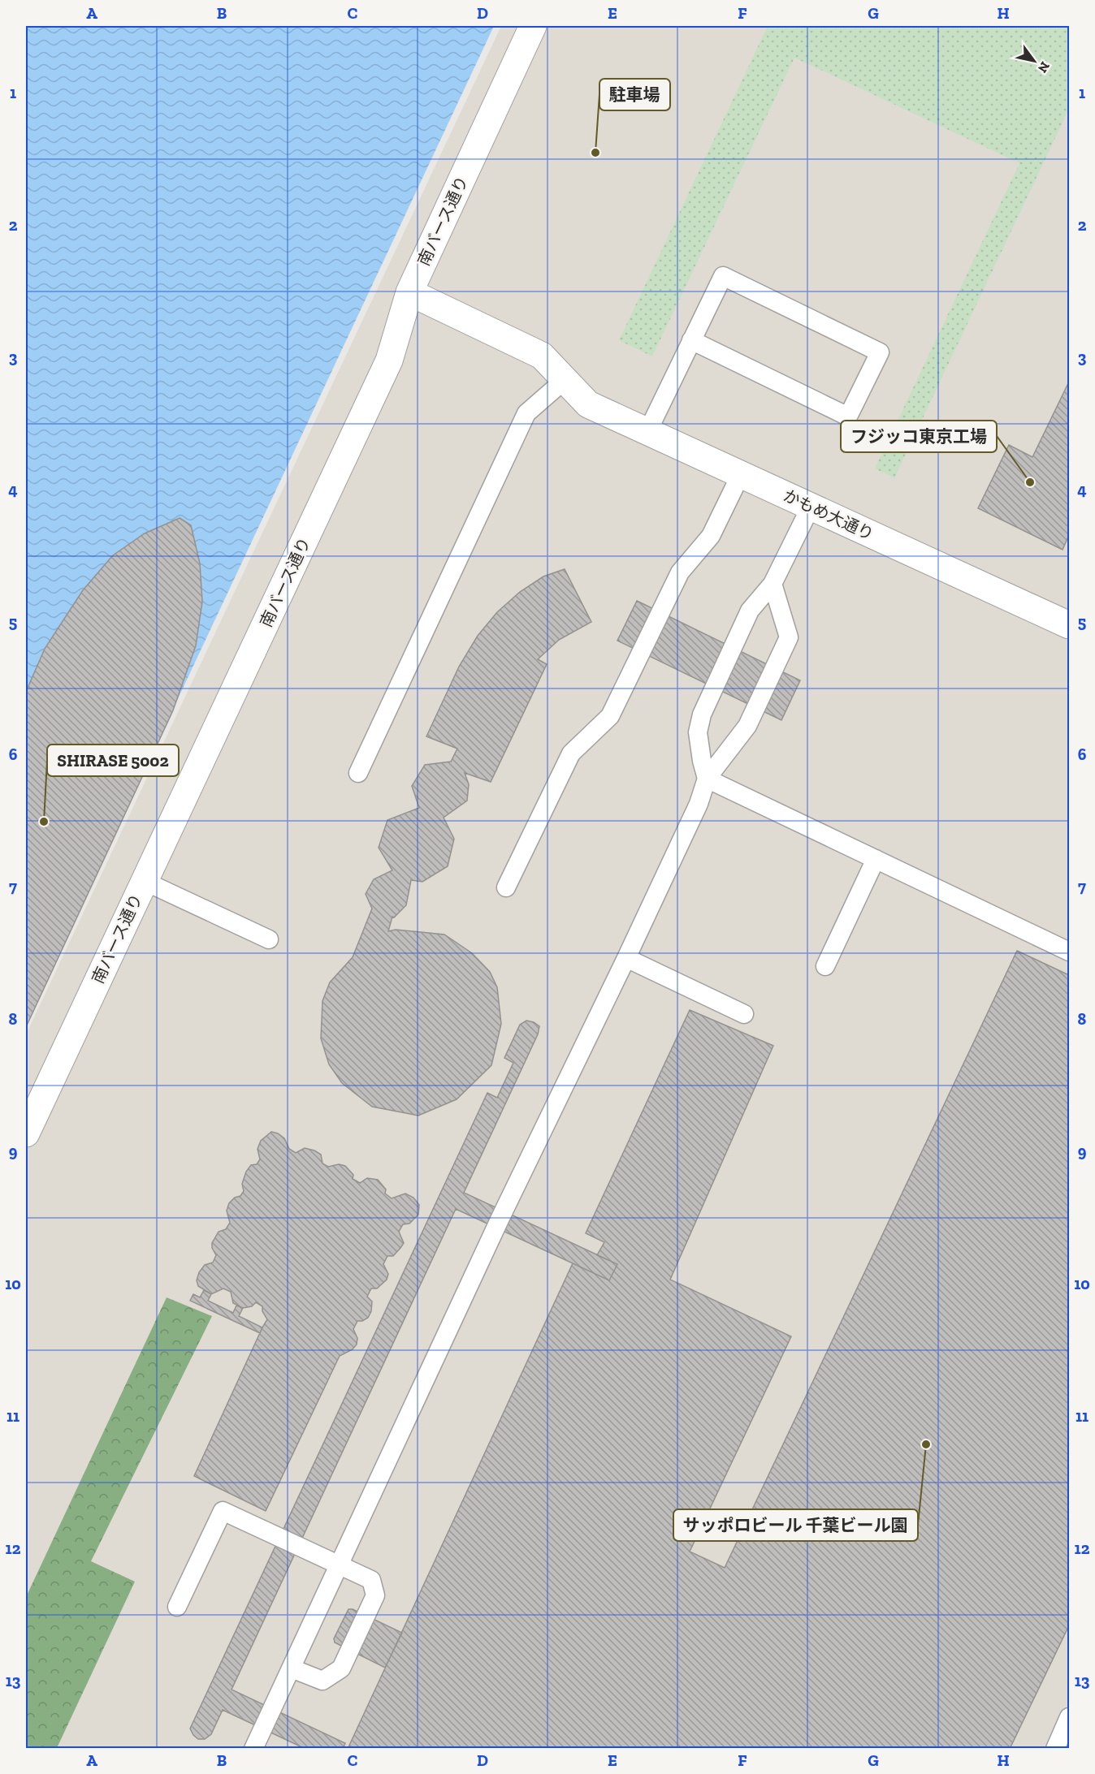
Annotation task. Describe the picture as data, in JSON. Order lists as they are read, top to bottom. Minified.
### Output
{"streets":{"street":["南バース通り","かもめ大通り"]},"places":["駐車場","フジッコ東京工場","SHIRASE 5002","サッポロビール 千葉ビール園"],"north":"bottom right","grid":{"columns":["A","B","C","D","E","F","G","H"],"rows":["1","2","3","4","5","6","7","8","9","10","11","12","13"]}}
